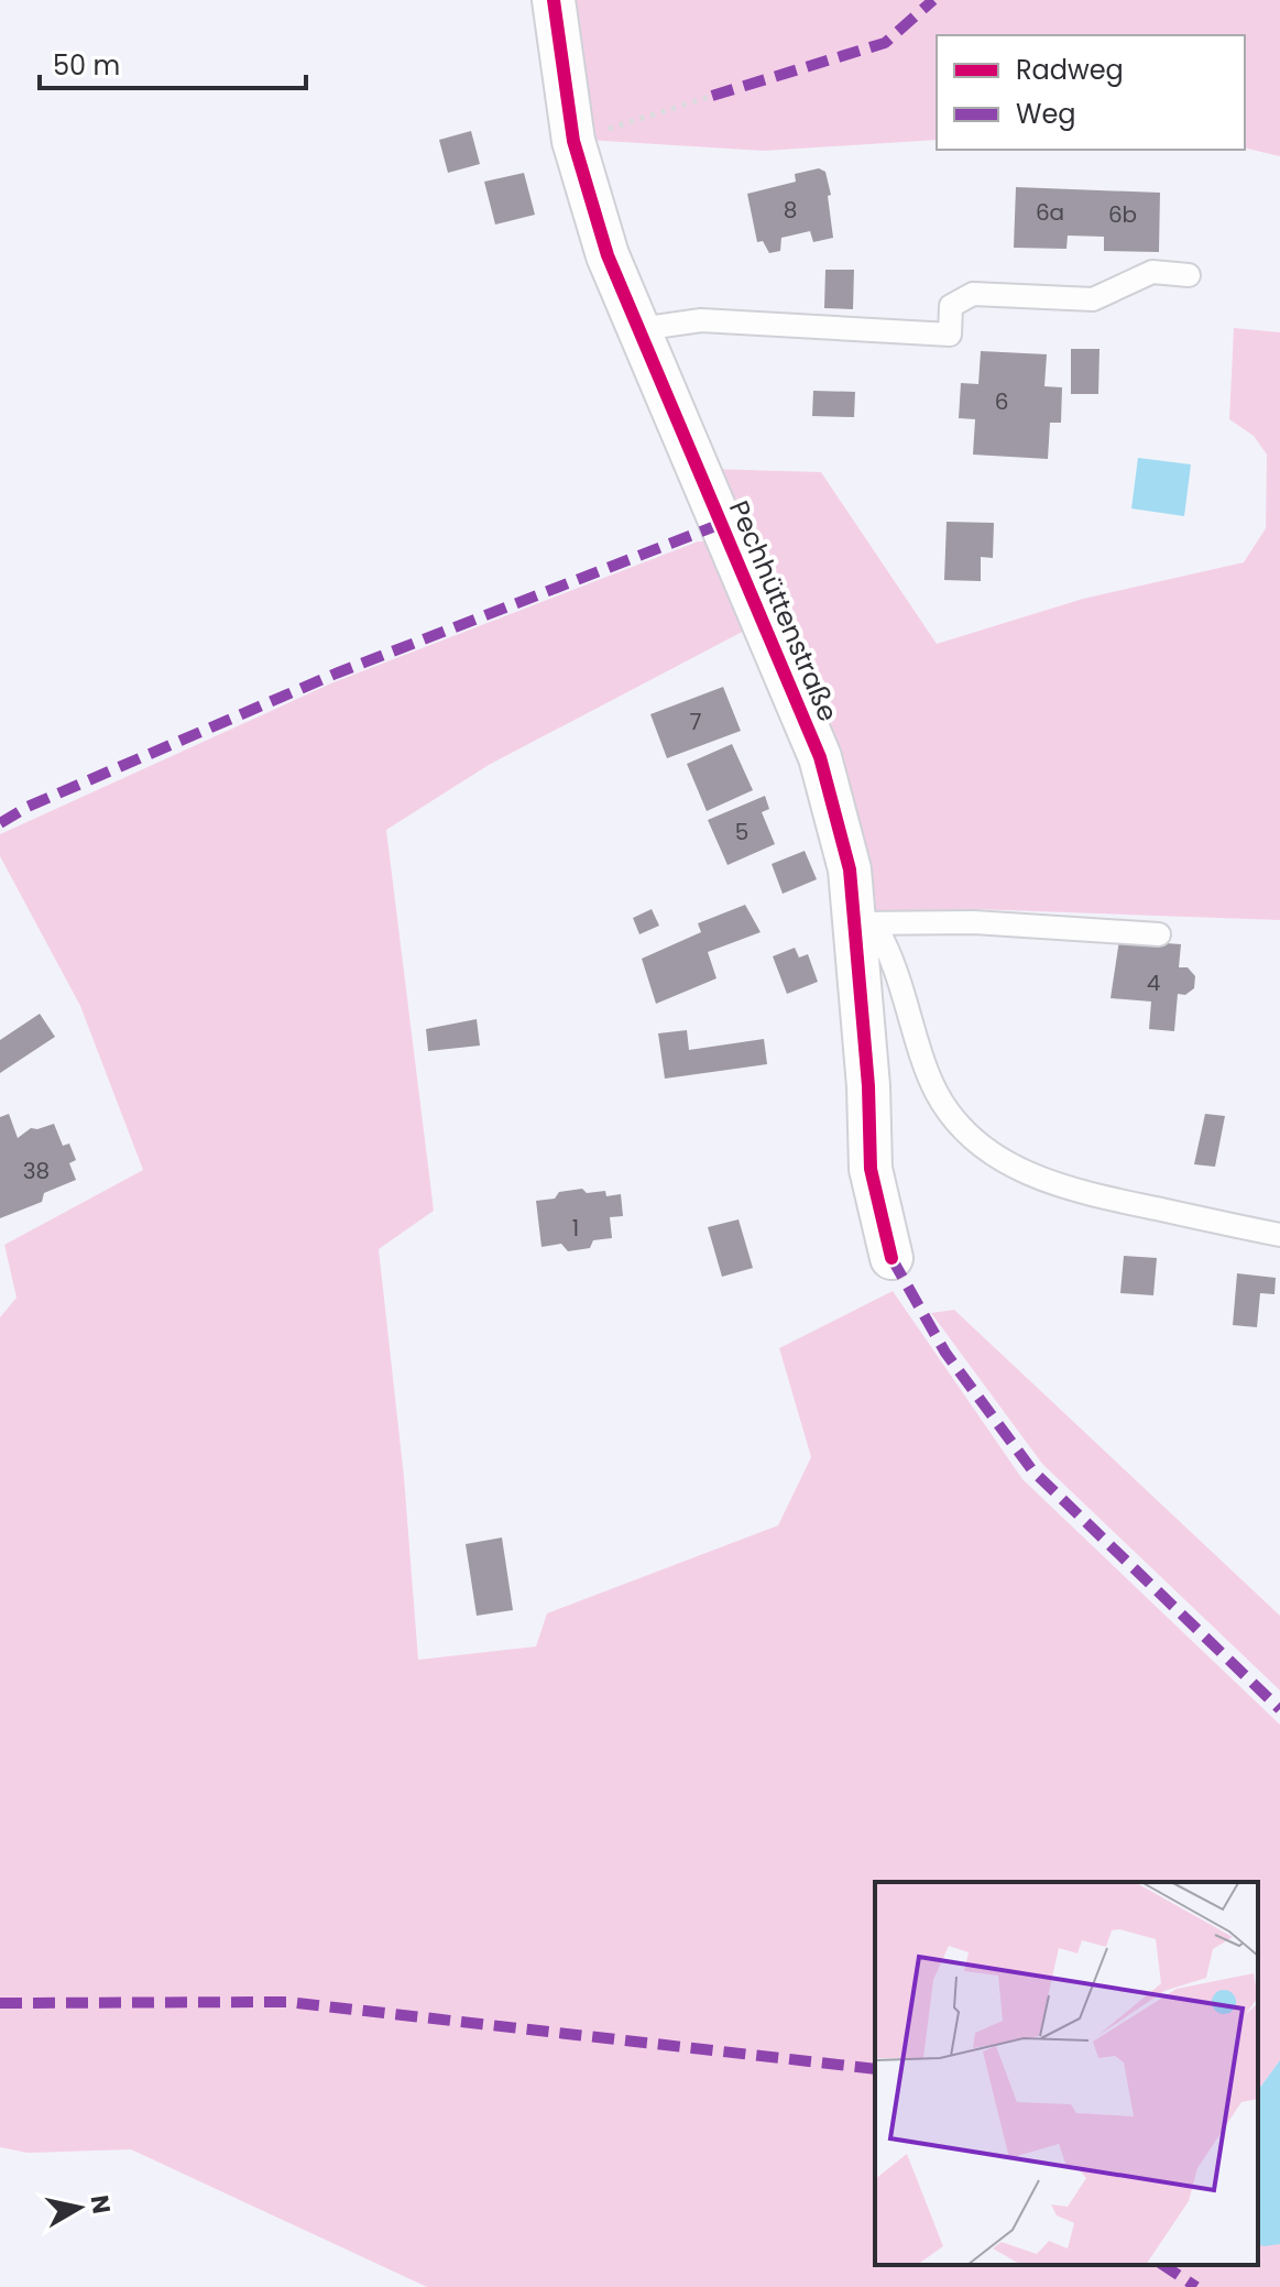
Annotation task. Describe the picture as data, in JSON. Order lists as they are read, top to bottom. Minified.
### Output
{"streets":{"street":["Pechhüttenstraße"]},"house_numbers":["8","6a","6b","6","7","5","4","38","1"],"legend":["Radweg","Weg"],"scale_bar":"50 m","north":"right"}
